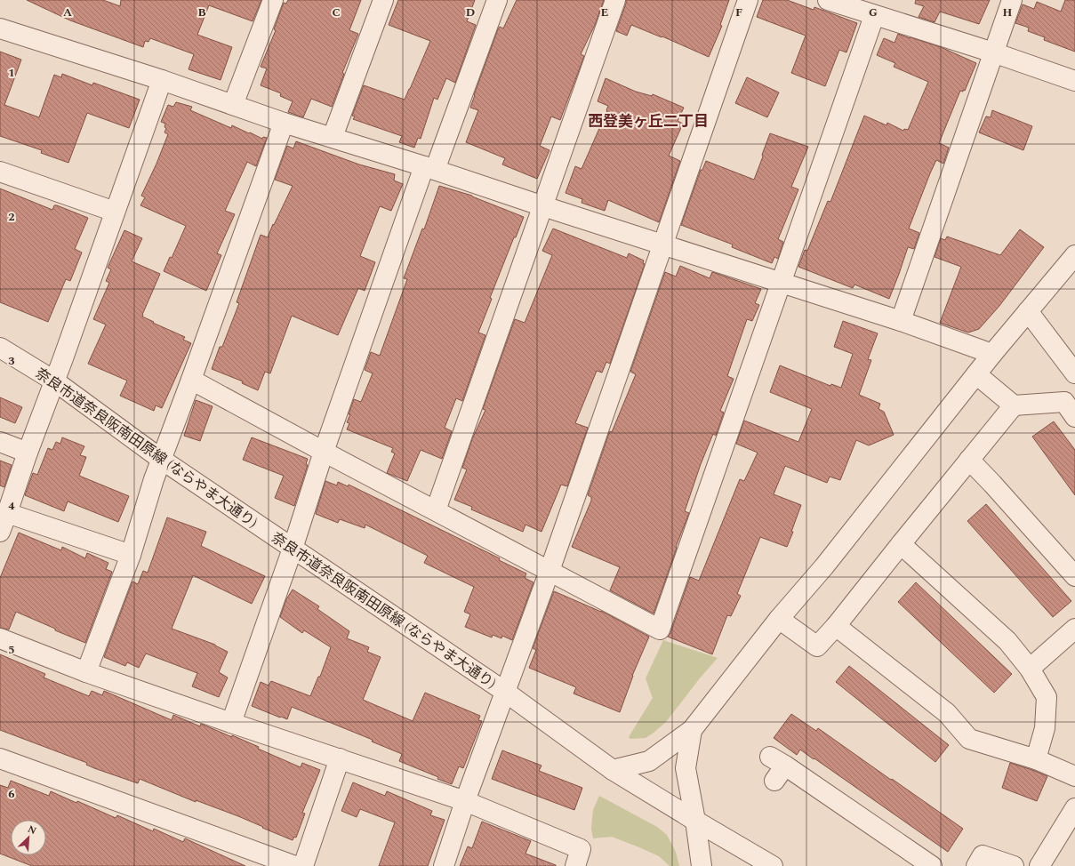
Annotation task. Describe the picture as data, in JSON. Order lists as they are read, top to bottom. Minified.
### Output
{"streets":{"street":["奈良市道奈良阪南田原線 (ならやま大通り)"]},"districts":["西登美ヶ丘二丁目"],"north":"top right","grid":{"columns":["A","B","C","D","E","F","G","H"],"rows":["1","2","3","4","5","6"]}}
